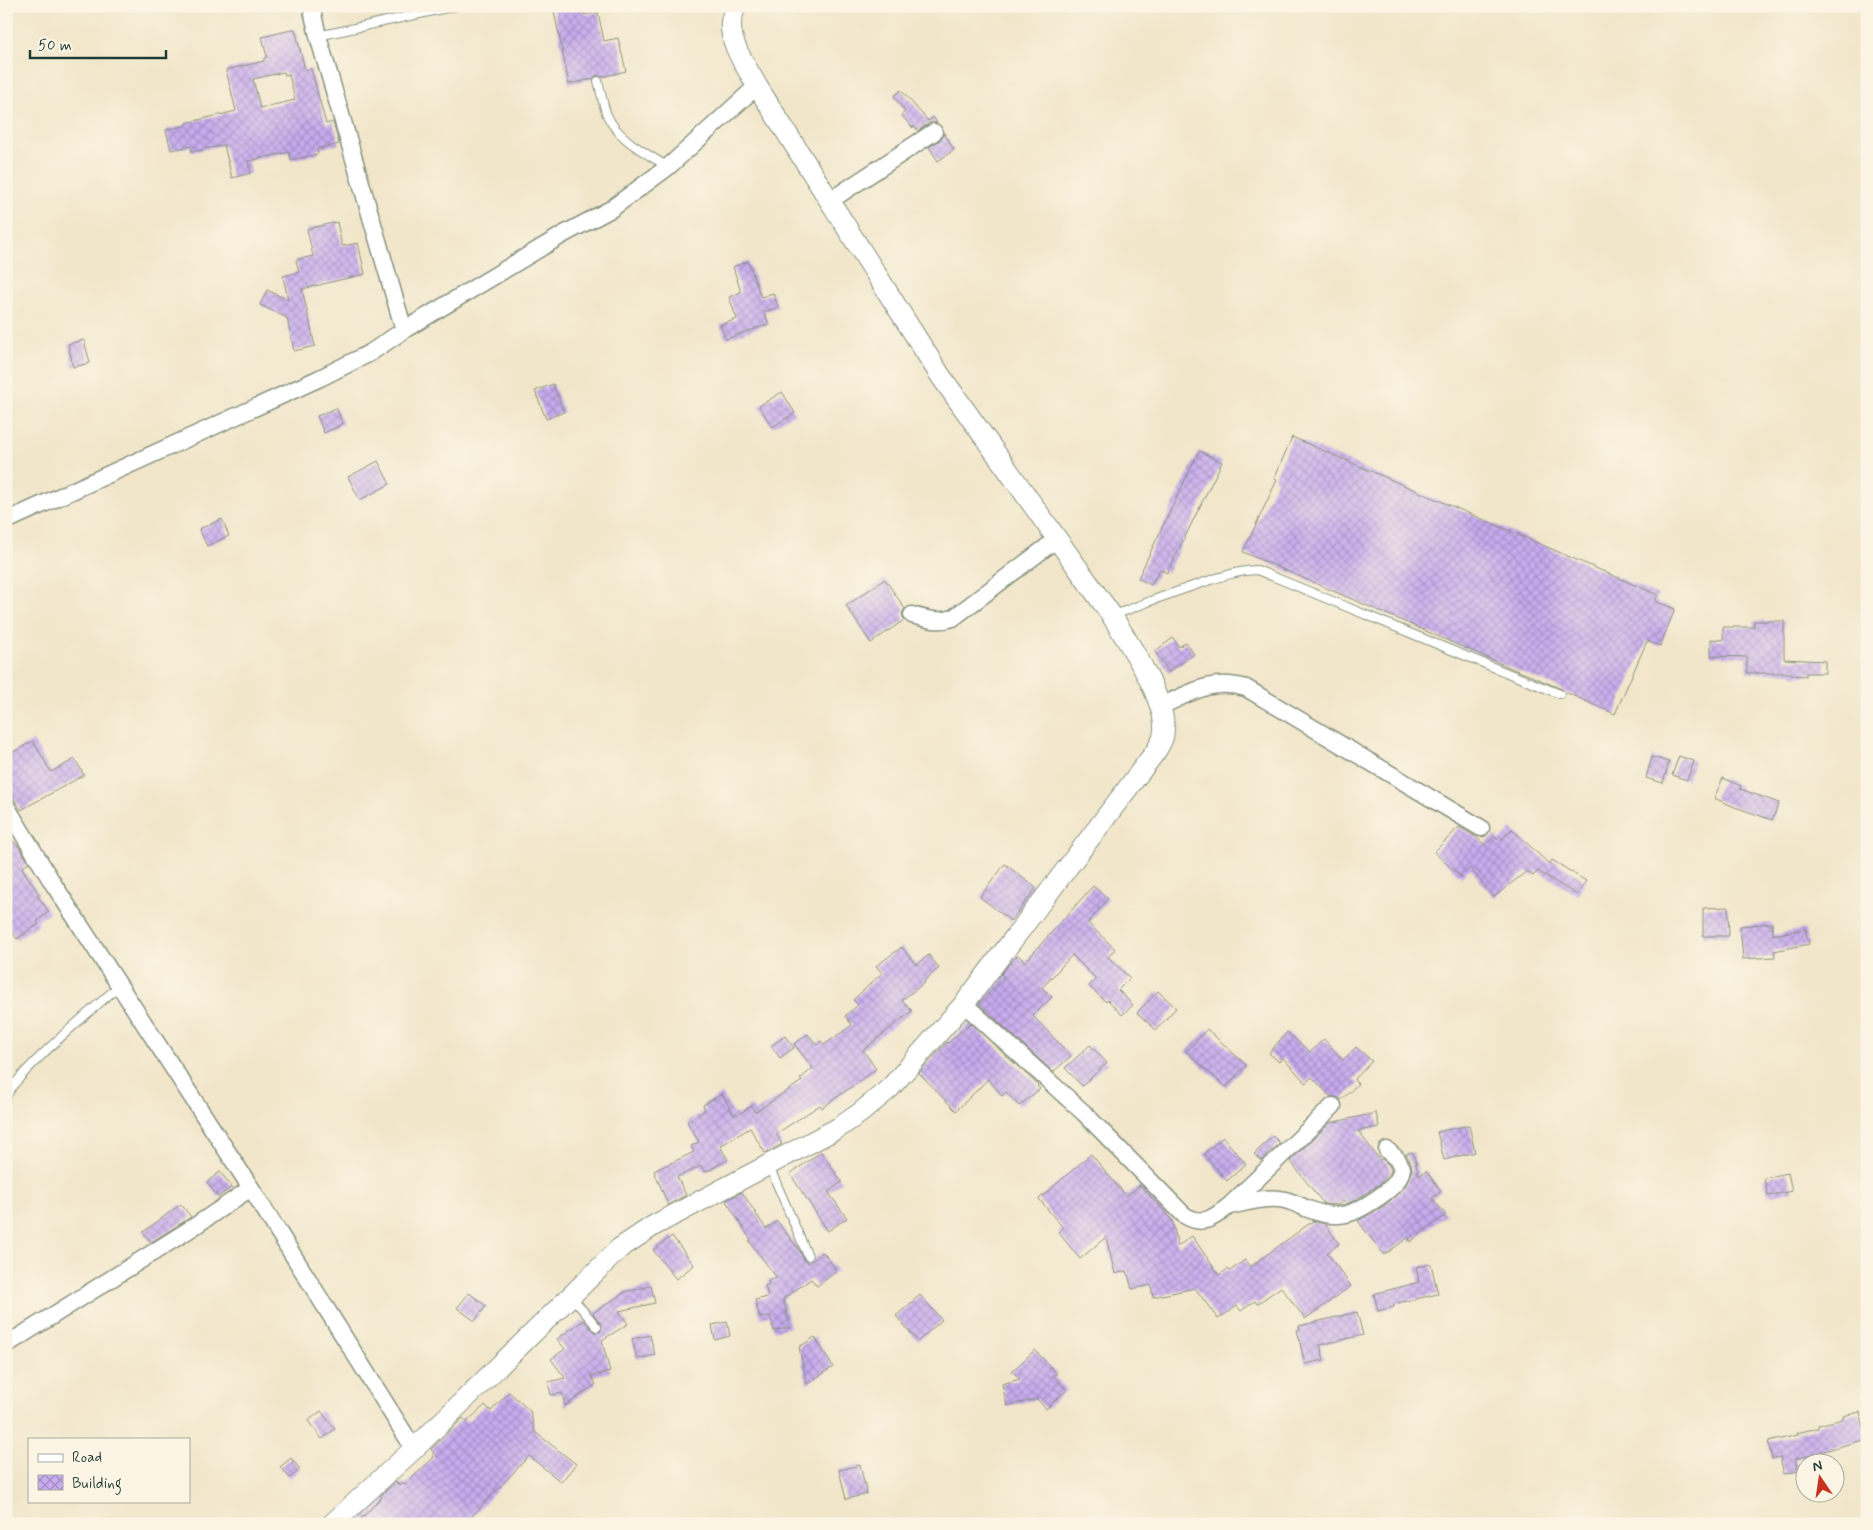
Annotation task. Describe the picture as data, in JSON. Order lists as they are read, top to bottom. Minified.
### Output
{"legend":["Road","Building"],"scale_bar":"50 m","north":"top"}
